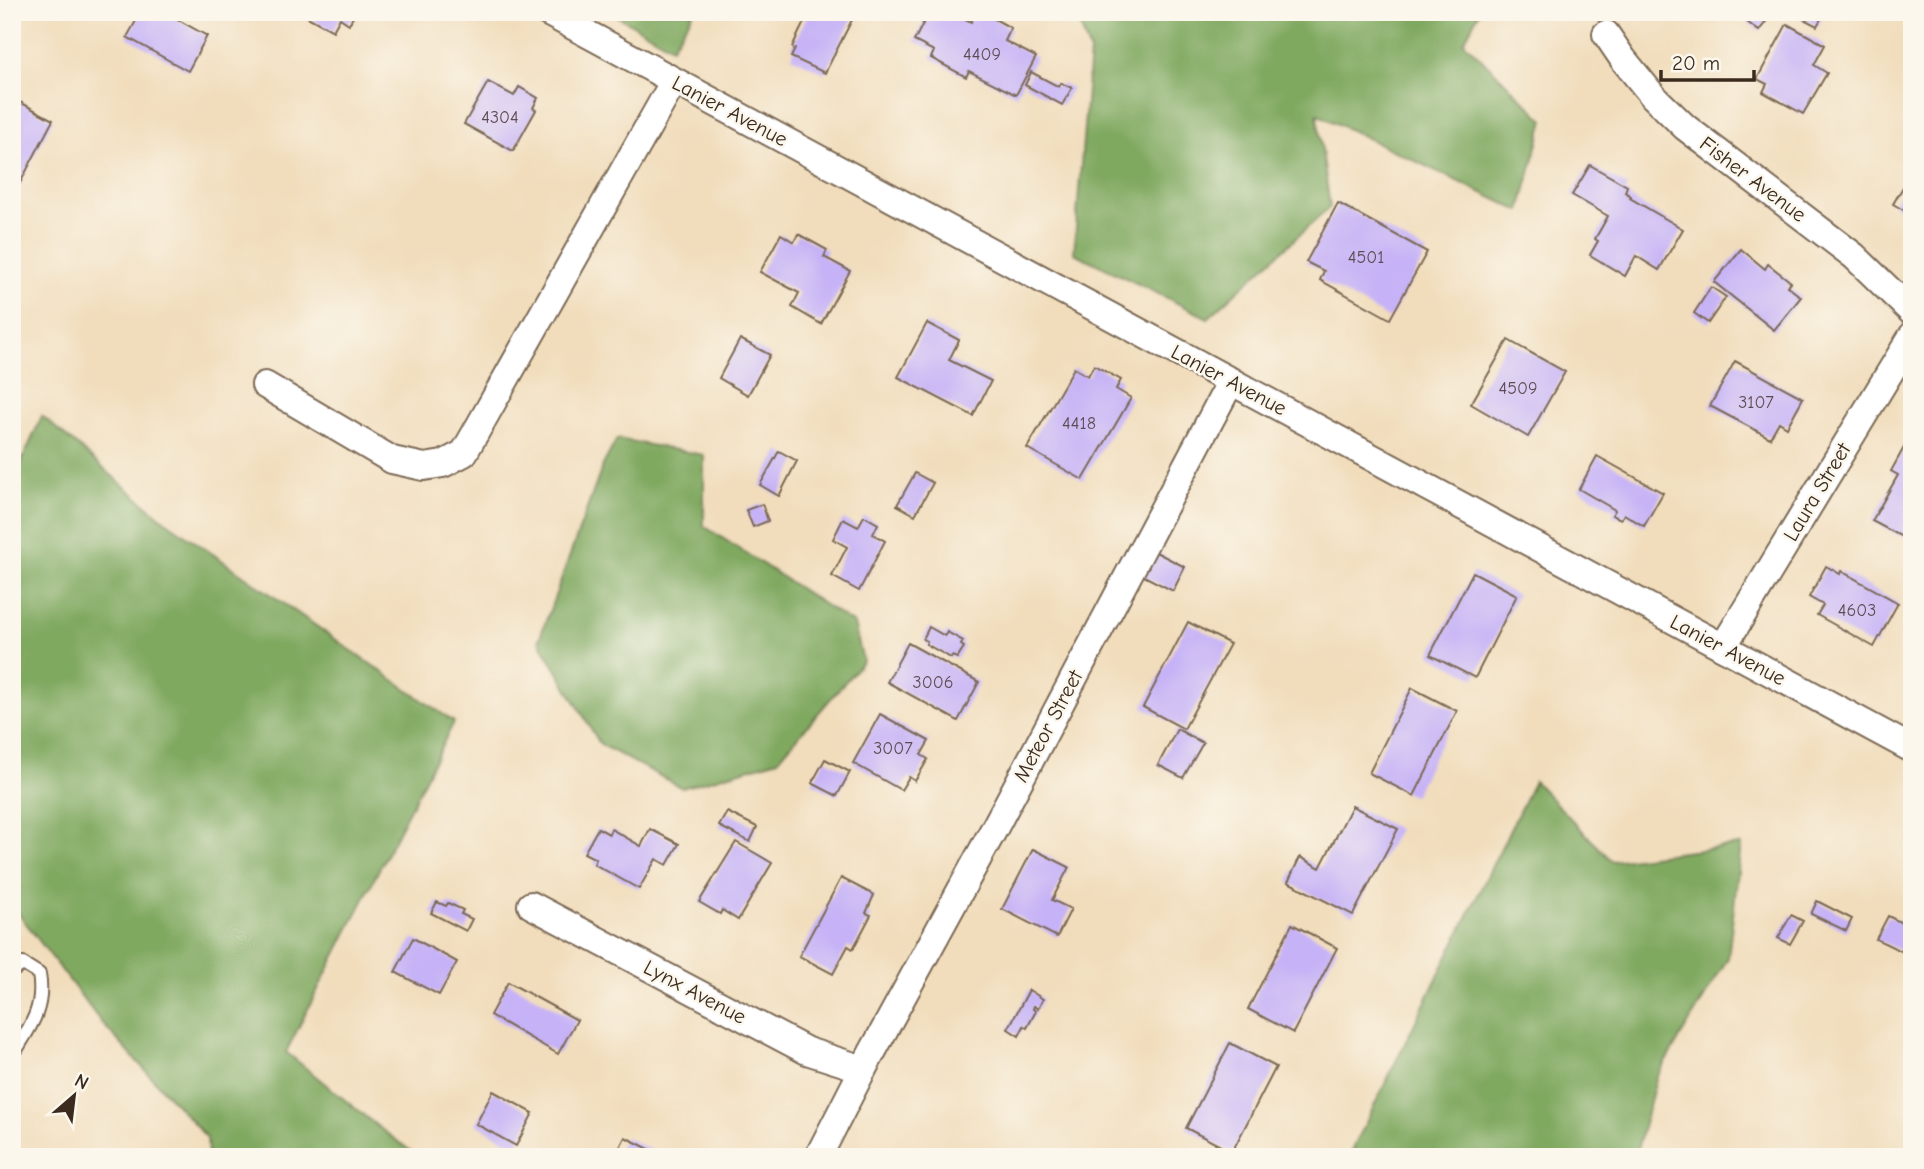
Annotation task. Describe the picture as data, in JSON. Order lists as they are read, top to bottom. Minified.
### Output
{"streets":{"street":["Lanier Avenue","Fisher Avenue","Laura Street","Meteor Street","Lynx Avenue"]},"crossings":[["Lanier Avenue","Laura Street"],["Lanier Avenue","Meteor Street"],["Meteor Street","Lynx Avenue"]],"house_numbers":["4409","4304","4501","4509","3107","4418","4603","3006","3007"],"scale_bar":"20 m","north":"top right"}
